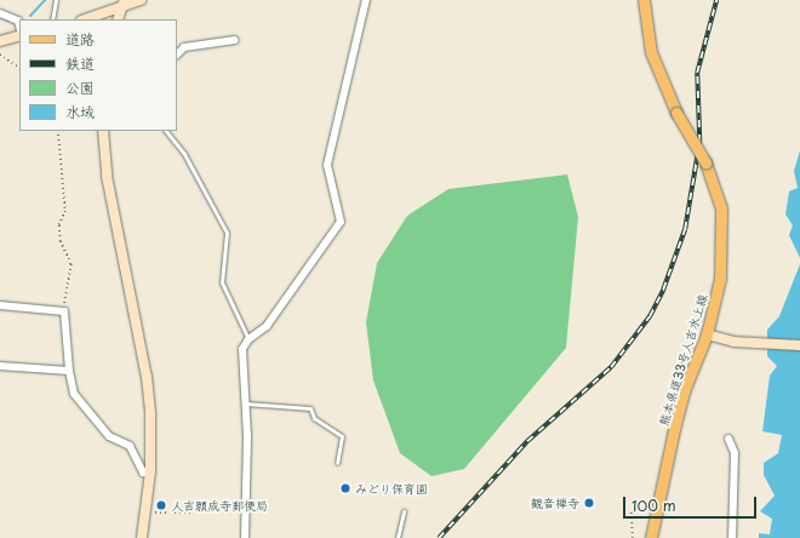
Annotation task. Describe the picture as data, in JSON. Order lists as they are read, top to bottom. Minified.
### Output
{"streets":{"main road":["熊本県道33号人吉水上線"]},"places":["みどり保育園","観音禅寺","人吉願成寺郵便局"],"legend":["道路","鉄道","公園","水域"],"scale_bar":"100 m"}
